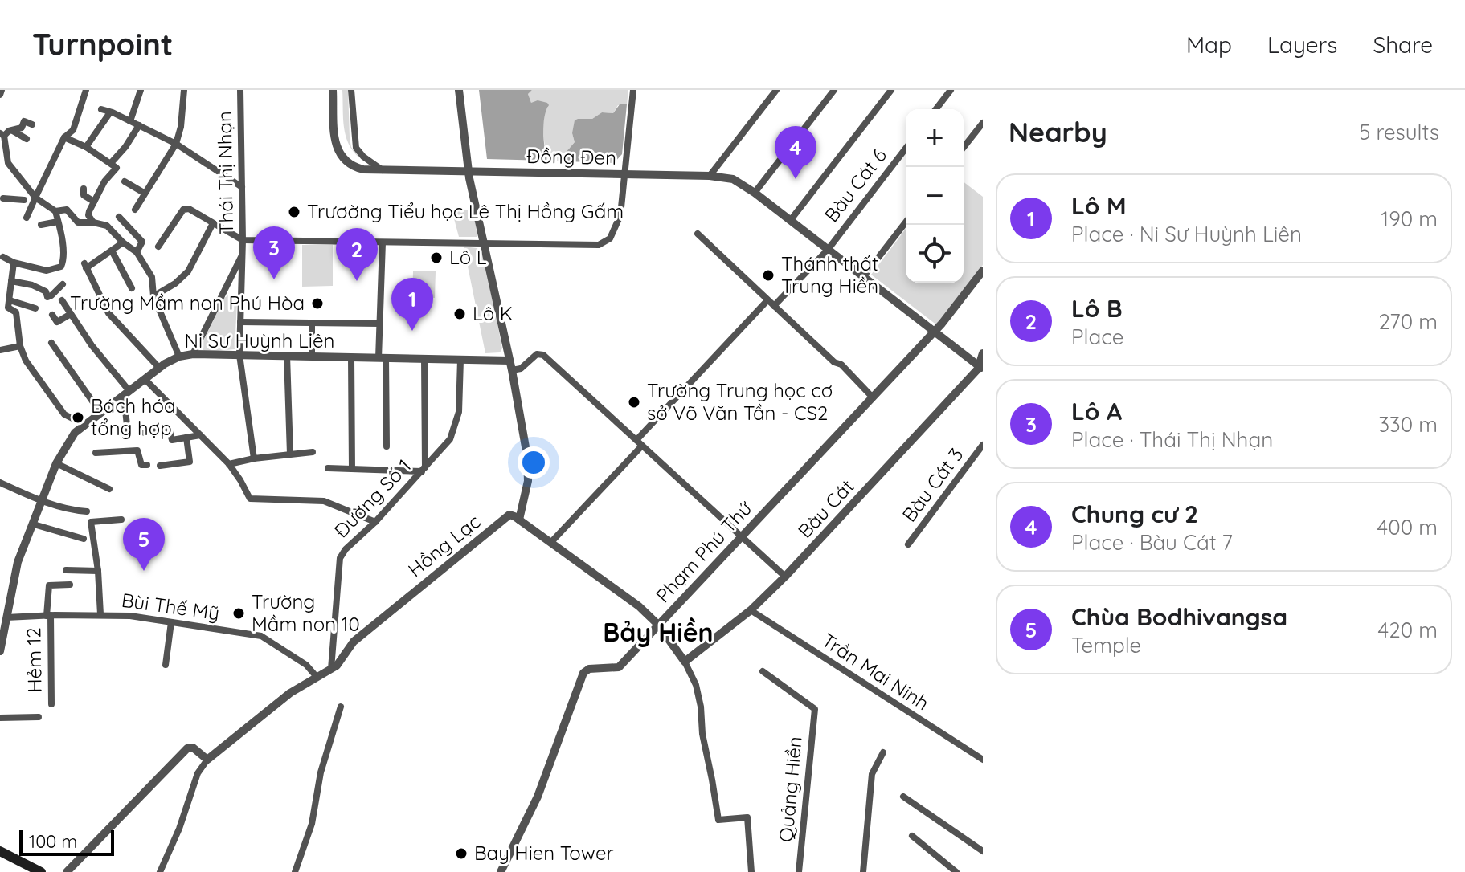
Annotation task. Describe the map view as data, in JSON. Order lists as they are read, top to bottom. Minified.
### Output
{"streets":{"street":["Đồng Đen","Thái Thị Nhạn","Bàu Cát 6","Ni Sư Huỳnh Liên","Bàu Cát 3","Đường Số 1","Bàu Cát","Hồng Lạc","Phạm Phú Thứ","Bùi Thế Mỹ","Hẻm 12","Trần Mai Ninh","Quảng Hiền"]},"crossings":[["Đồng Đen","Bàu Cát 6"],["Đồng Đen","Bàu Cát"],["Đồng Đen","Phạm Phú Thứ"],["Thái Thị Nhạn","Ni Sư Huỳnh Liên"],["Ni Sư Huỳnh Liên","Đường Số 1"],["Ni Sư Huỳnh Liên","Bùi Thế Mỹ"],["Đường Số 1","Hồng Lạc"],["Bàu Cát","Trần Mai Ninh"],["Hồng Lạc","Bùi Thế Mỹ"],["Bùi Thế Mỹ","Hẻm 12"]],"districts":["Bảy Hiền"],"places":["Trươờng Tiểu học Lê Thị Hồng Gấm","Lô L","Thánh thất Trung Hiền","Trường Mầm non Phú Hòa","Lô K","Trường Trung học cơ sở Võ Văn Tần - CS2","Bách hóa tổng hợp","Trường Mầm non 10","Bay Hien Tower"],"scale_bar":"100 m","page":{"header":"Turnpoint","nav":["Map","Layers","Share"],"heading":["Nearby","5 results"],"map_buttons":["+","−"],"pins":["4","3","2","1","5"],"list":[{"mark":"1","name":"Lô M","note":"Place · Ni Sư Huỳnh Liên","value":"190 m"},{"mark":"2","name":"Lô B","note":"Place","value":"270 m"},{"mark":"3","name":"Lô A","note":"Place · Thái Thị Nhạn","value":"330 m"},{"mark":"4","name":"Chung cư 2","note":"Place · Bàu Cát 7","value":"400 m"},{"mark":"5","name":"Chùa Bodhivangsa","note":"Temple","value":"420 m"}],"scale":"100 m"}}
